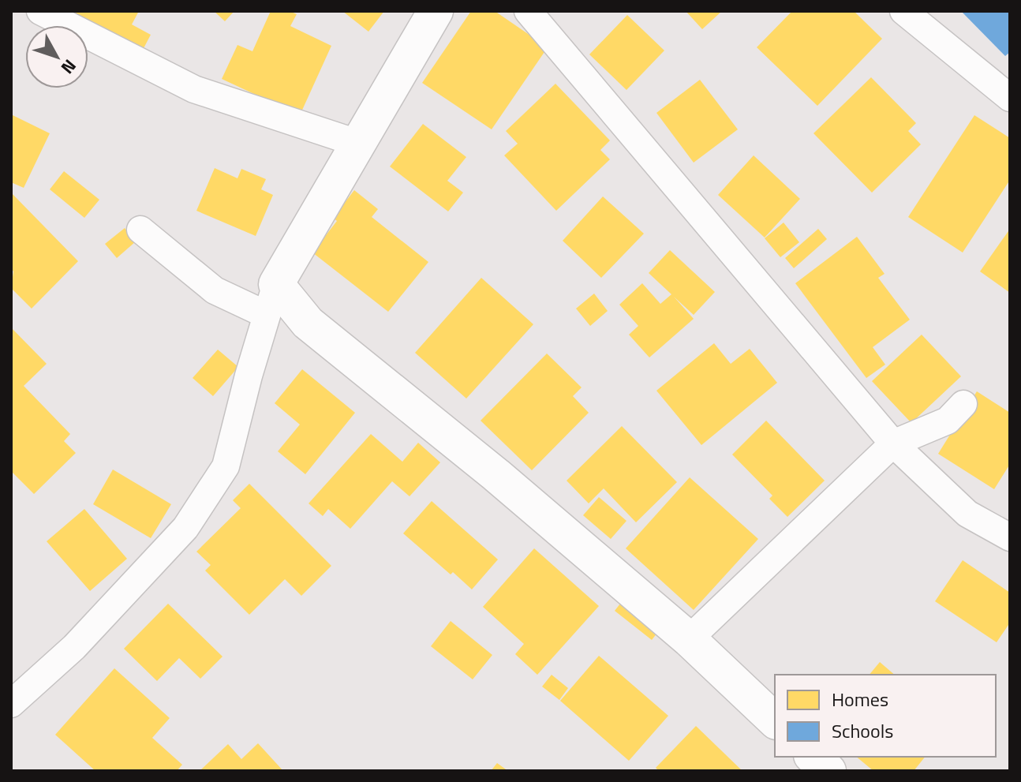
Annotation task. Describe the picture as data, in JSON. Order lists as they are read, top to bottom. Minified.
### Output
{"legend":["Homes","Schools"],"north":"bottom right"}
